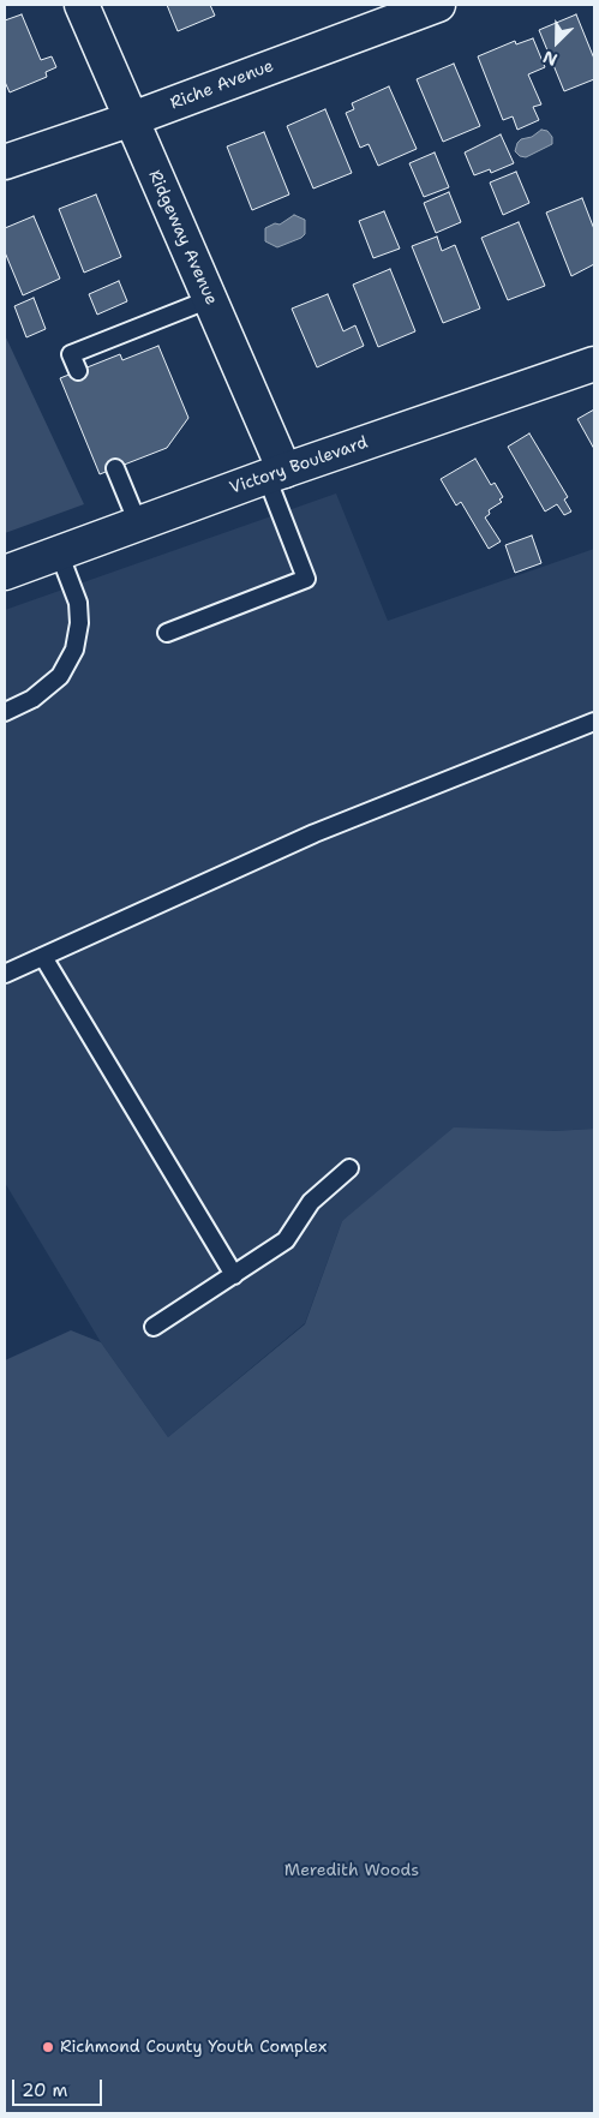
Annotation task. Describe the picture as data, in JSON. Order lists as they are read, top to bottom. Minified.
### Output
{"streets":{"street":["Riche Avenue","Ridgeway Avenue","Victory Boulevard"]},"crossings":[["Riche Avenue","Ridgeway Avenue"],["Ridgeway Avenue","Victory Boulevard"]],"parks":["Meredith Woods"],"places":["Richmond County Youth Complex"],"scale_bar":"20 m","north":"bottom left"}
